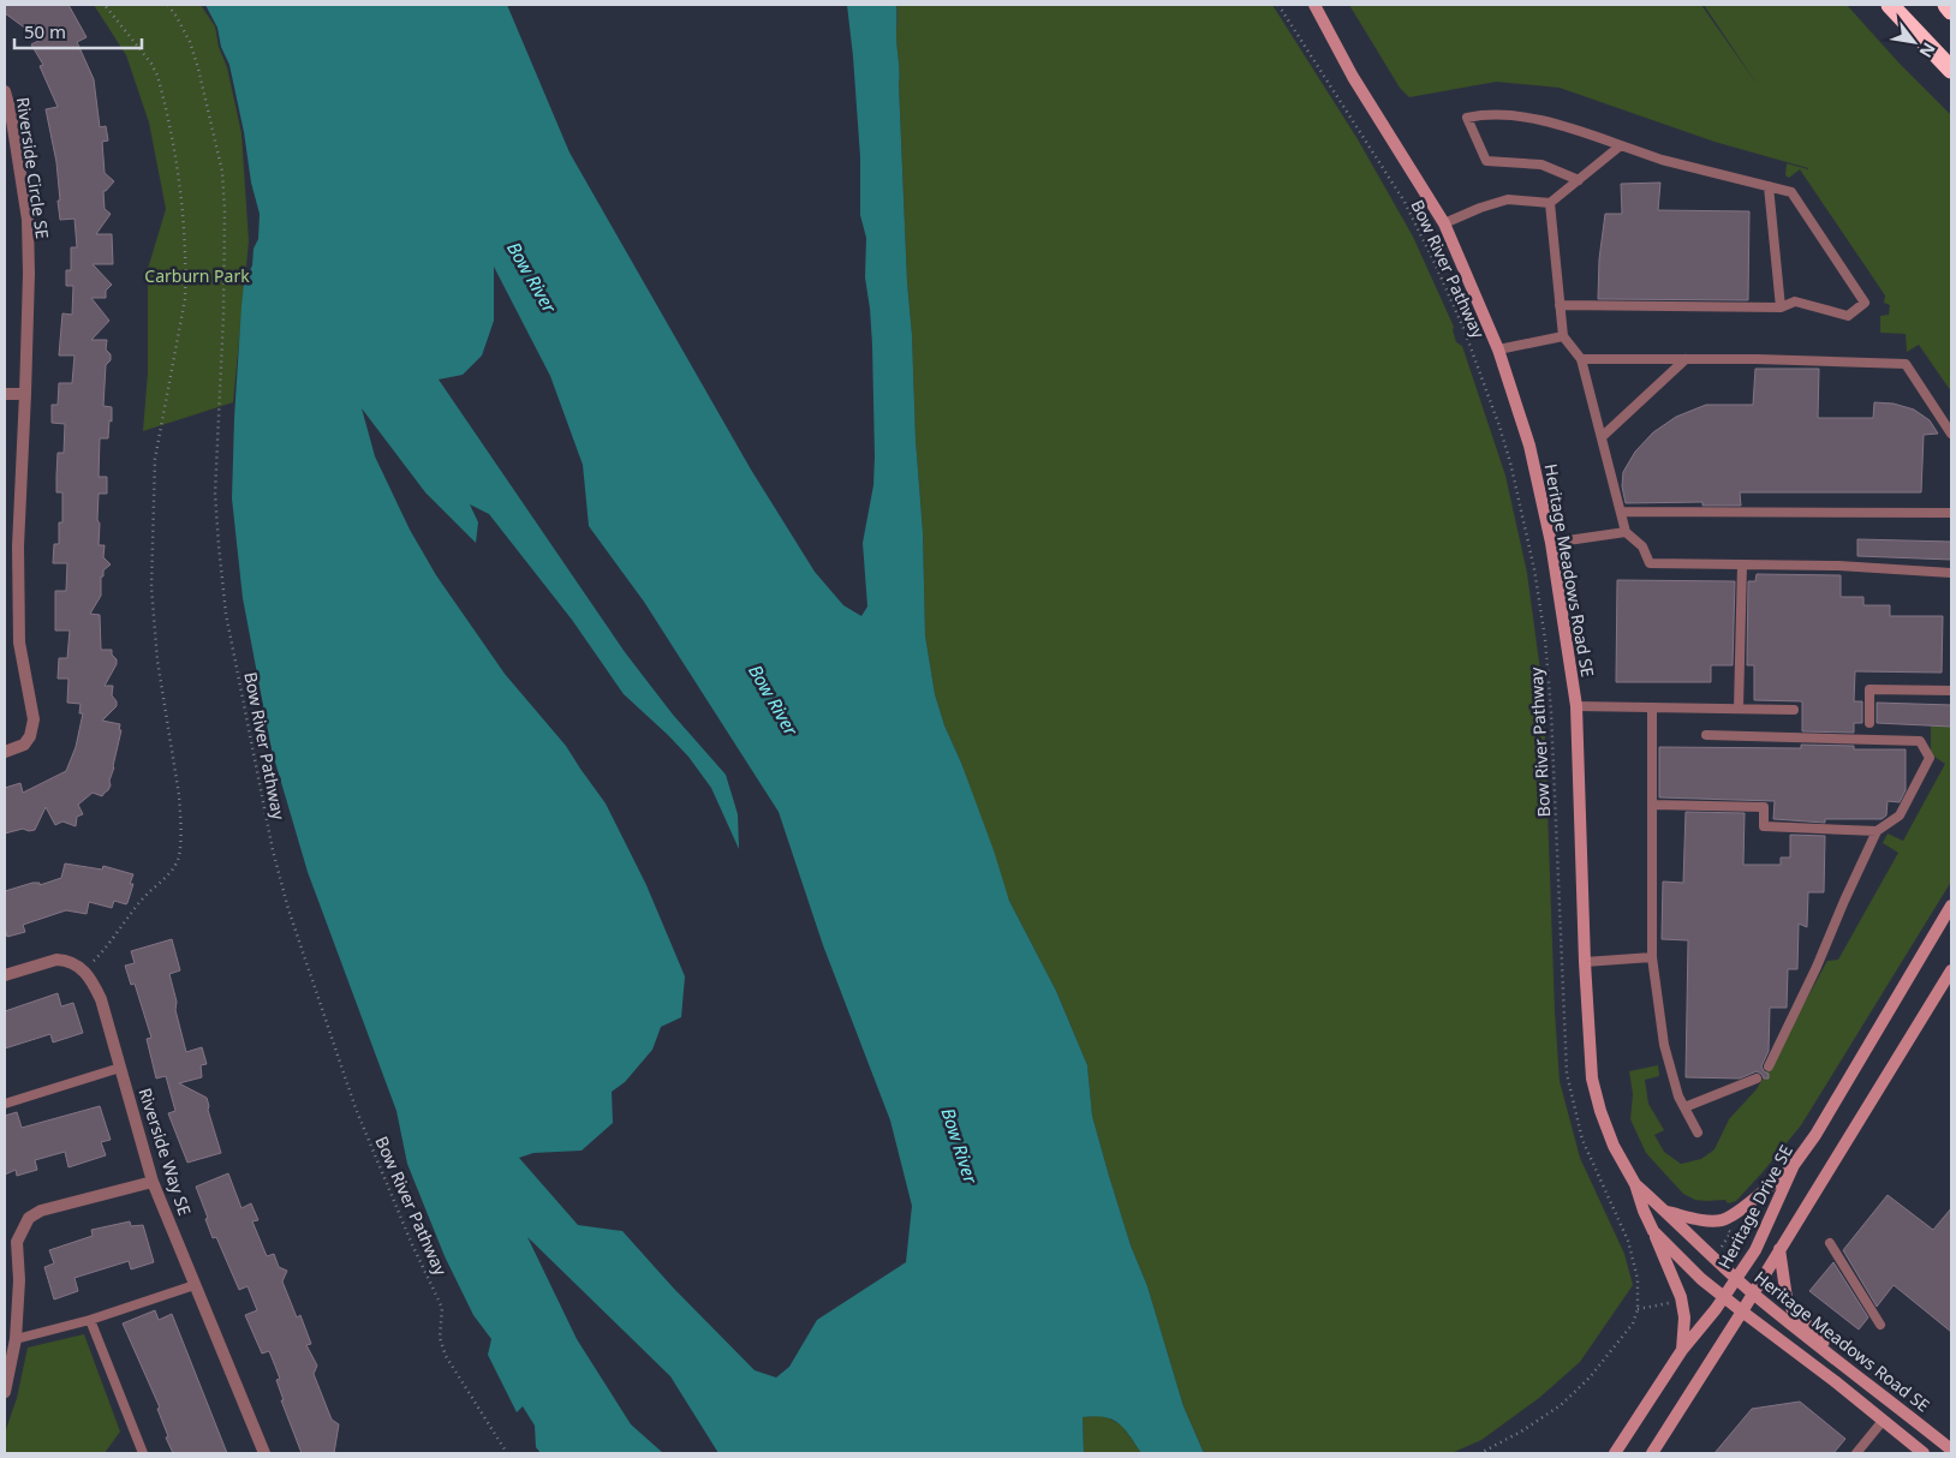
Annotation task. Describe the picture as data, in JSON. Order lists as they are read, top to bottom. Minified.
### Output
{"streets":{"main road":["Heritage Meadows Road SE","Heritage Drive SE"],"street":["Riverside Circle SE","Riverside Way SE"],"path":["Bow River Pathway"]},"crossings":[["Heritage Meadows Road SE","Heritage Drive SE"]],"water":["Bow River"],"parks":["Carburn Park"],"scale_bar":"50 m","north":"bottom right"}
